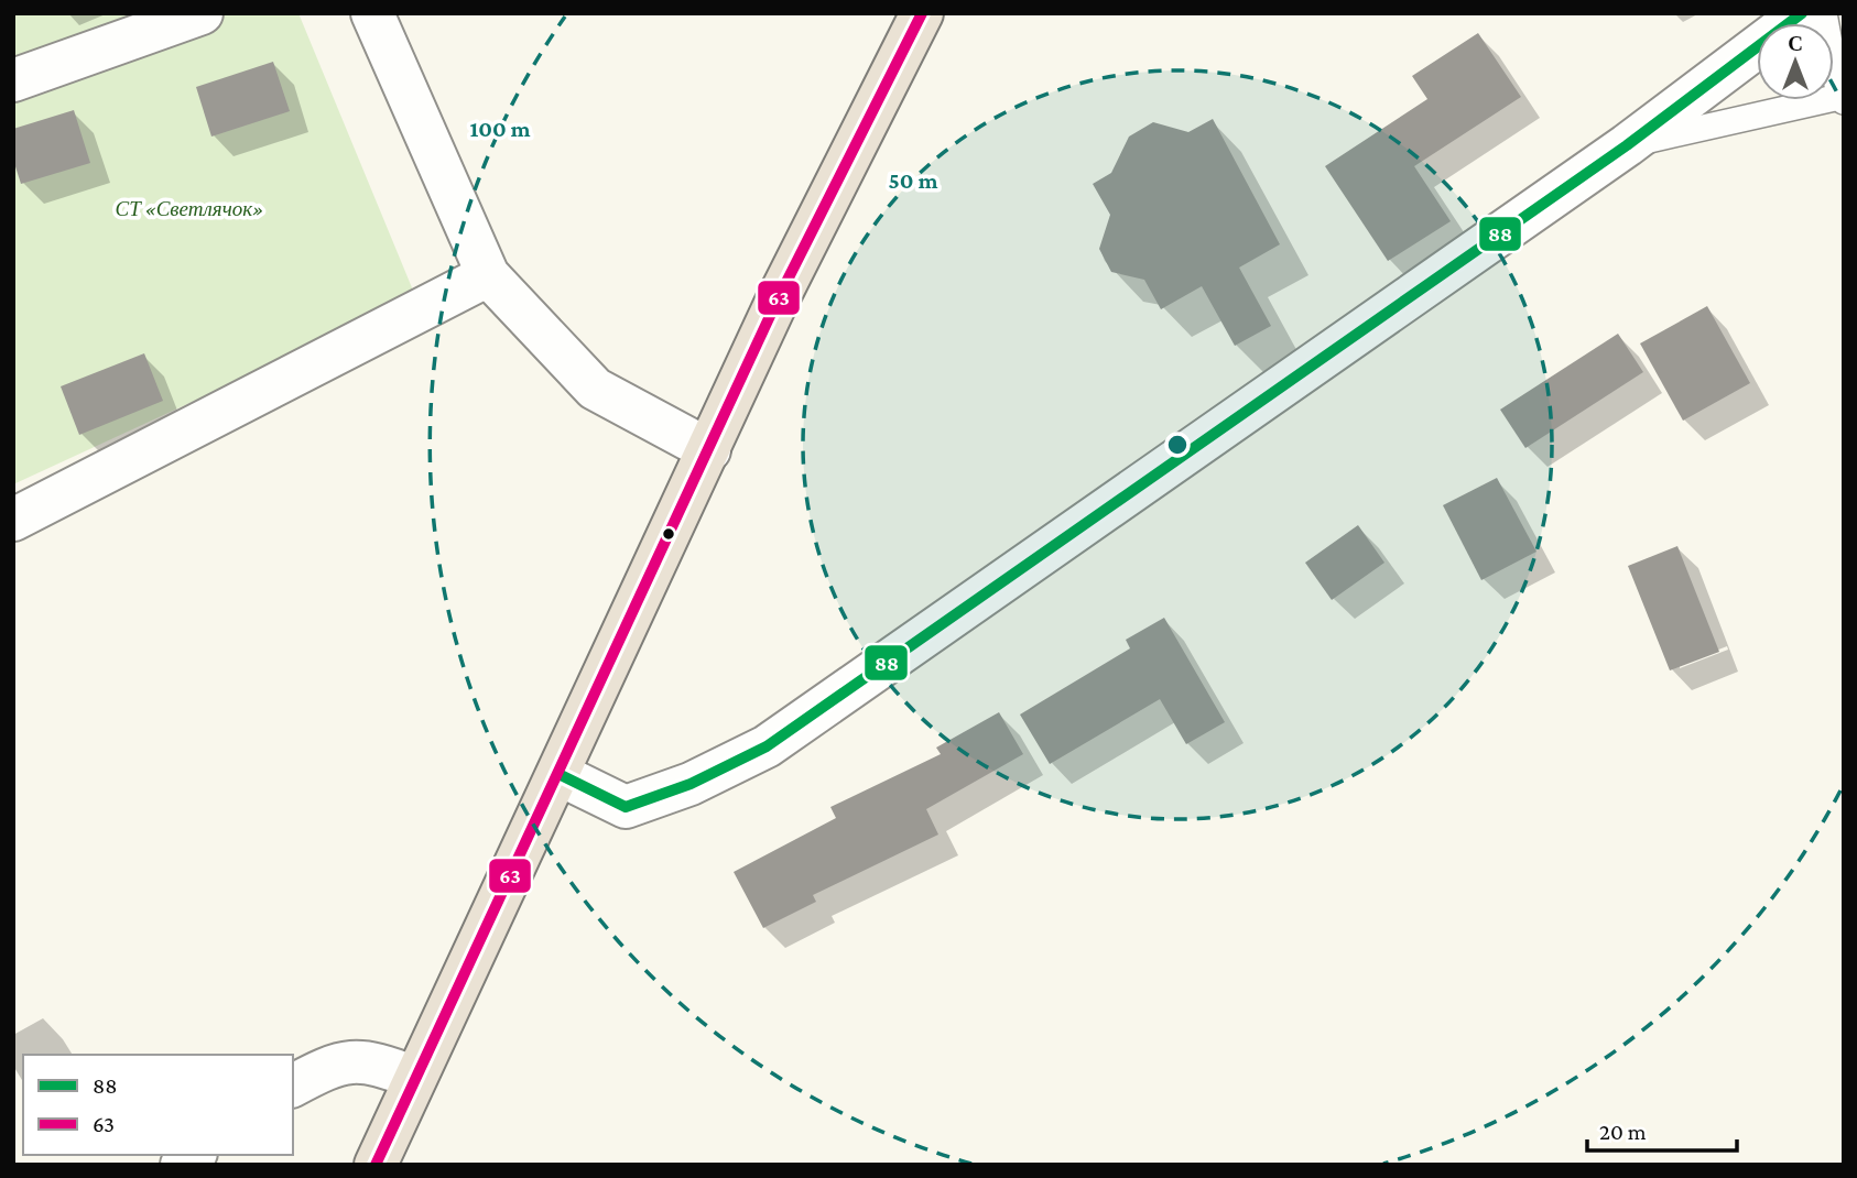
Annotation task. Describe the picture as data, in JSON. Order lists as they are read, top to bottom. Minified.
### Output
{"parks":["СТ «Светлячок»"],"lines":["transit line 88","transit line 63"],"legend":["88","63"],"scale_bar":"20 m","north":"top","rings":["100 m","50 m"]}
